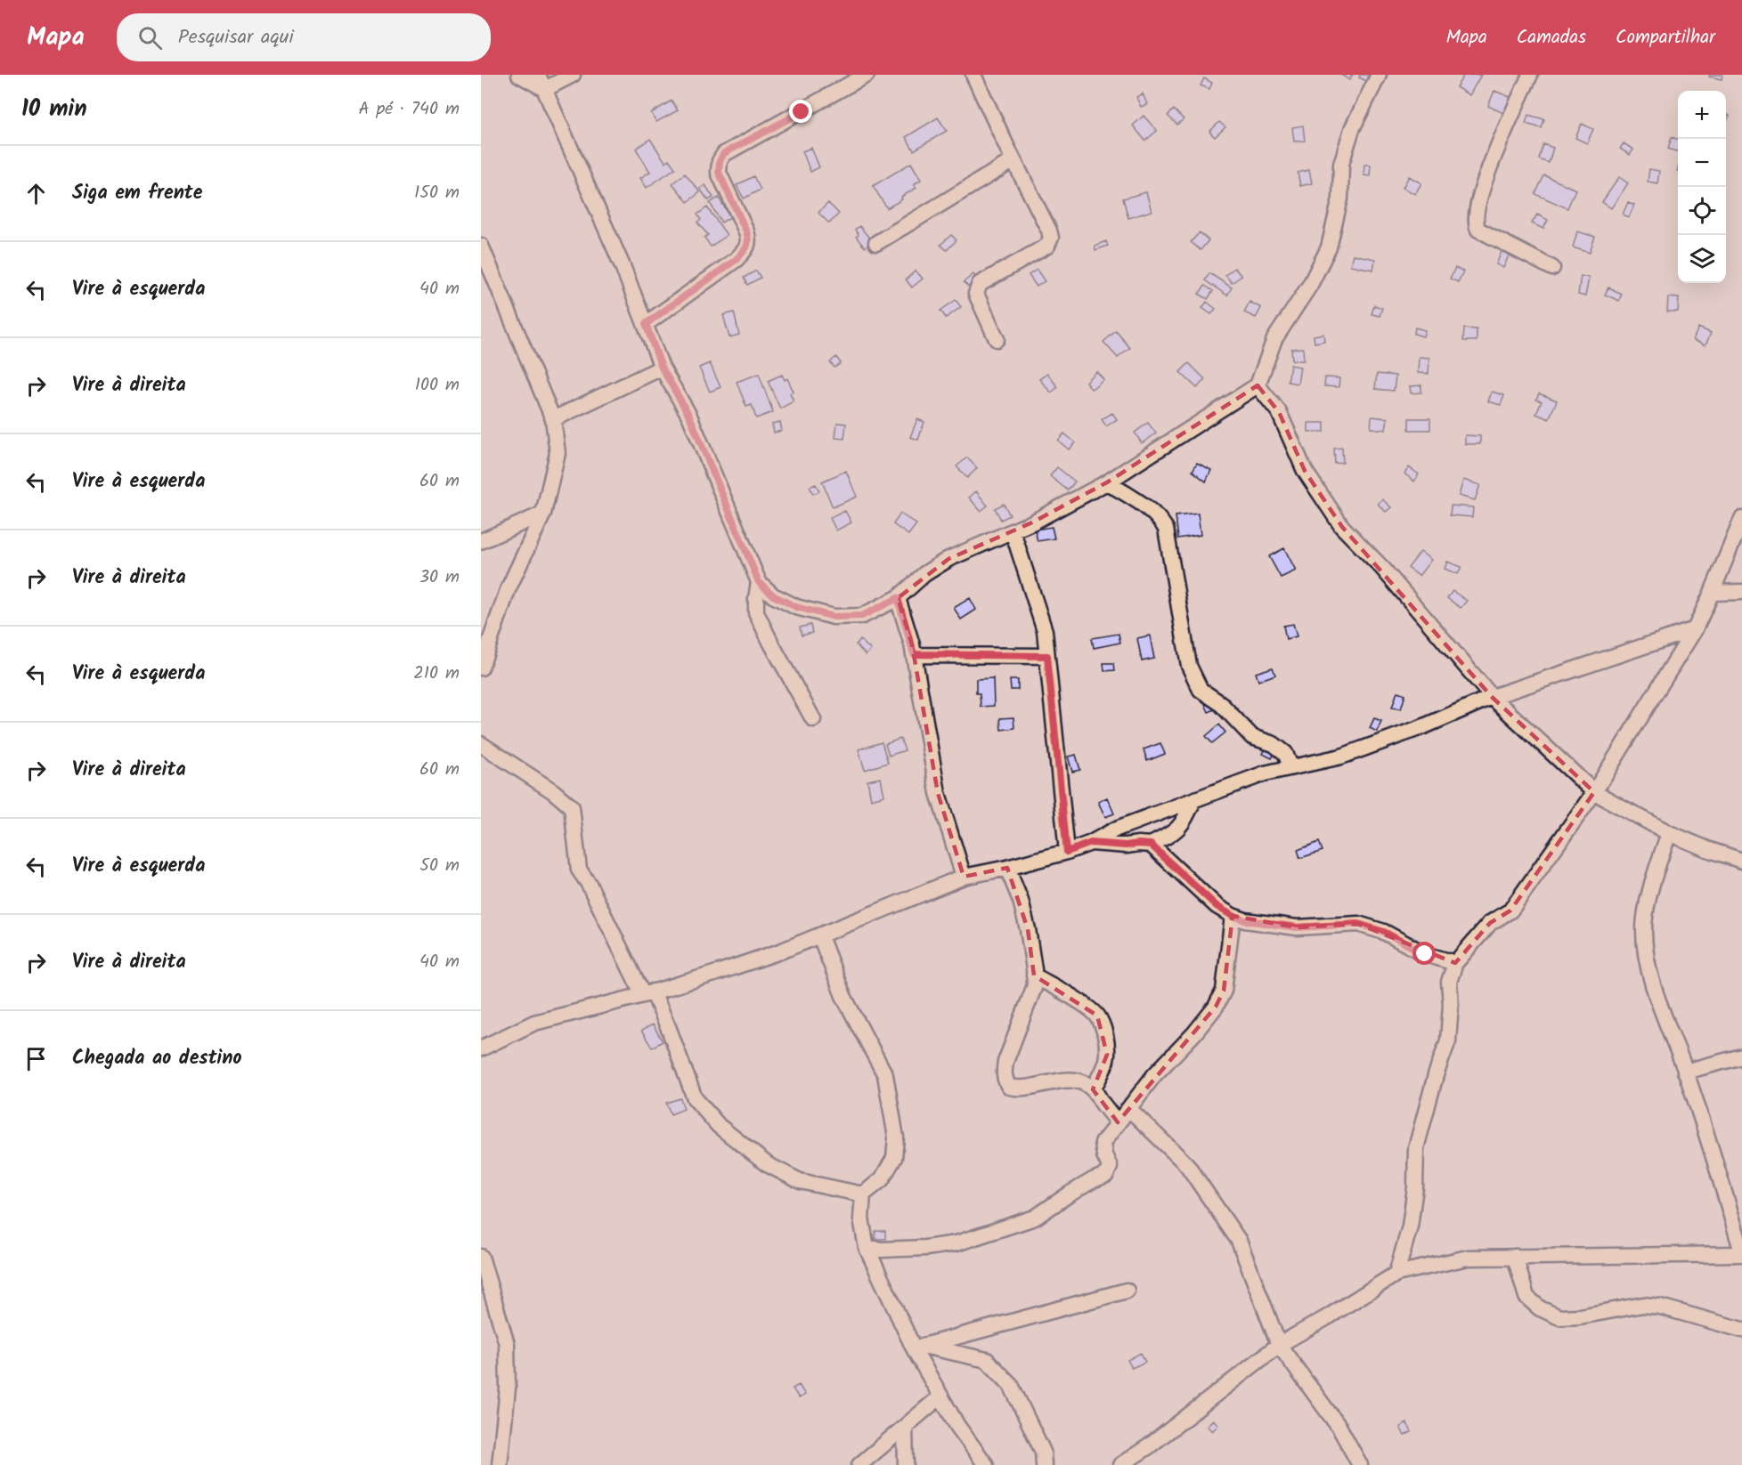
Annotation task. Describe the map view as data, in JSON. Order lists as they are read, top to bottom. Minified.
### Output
{"page":{"header":"Mapa","search":"Pesquisar aqui","nav":["Mapa","Camadas","Compartilhar"],"heading":["10 min","A pé · 740 m"],"map_buttons":["+","−"],"list":[["Siga em frente","150 m"],["Vire à esquerda","40 m"],["Vire à direita","100 m"],["Vire à esquerda","60 m"],["Vire à direita","30 m"],["Vire à esquerda","210 m"],["Vire à direita","60 m"],["Vire à esquerda","50 m"],["Vire à direita","40 m"],"Chegada ao destino"]}}
